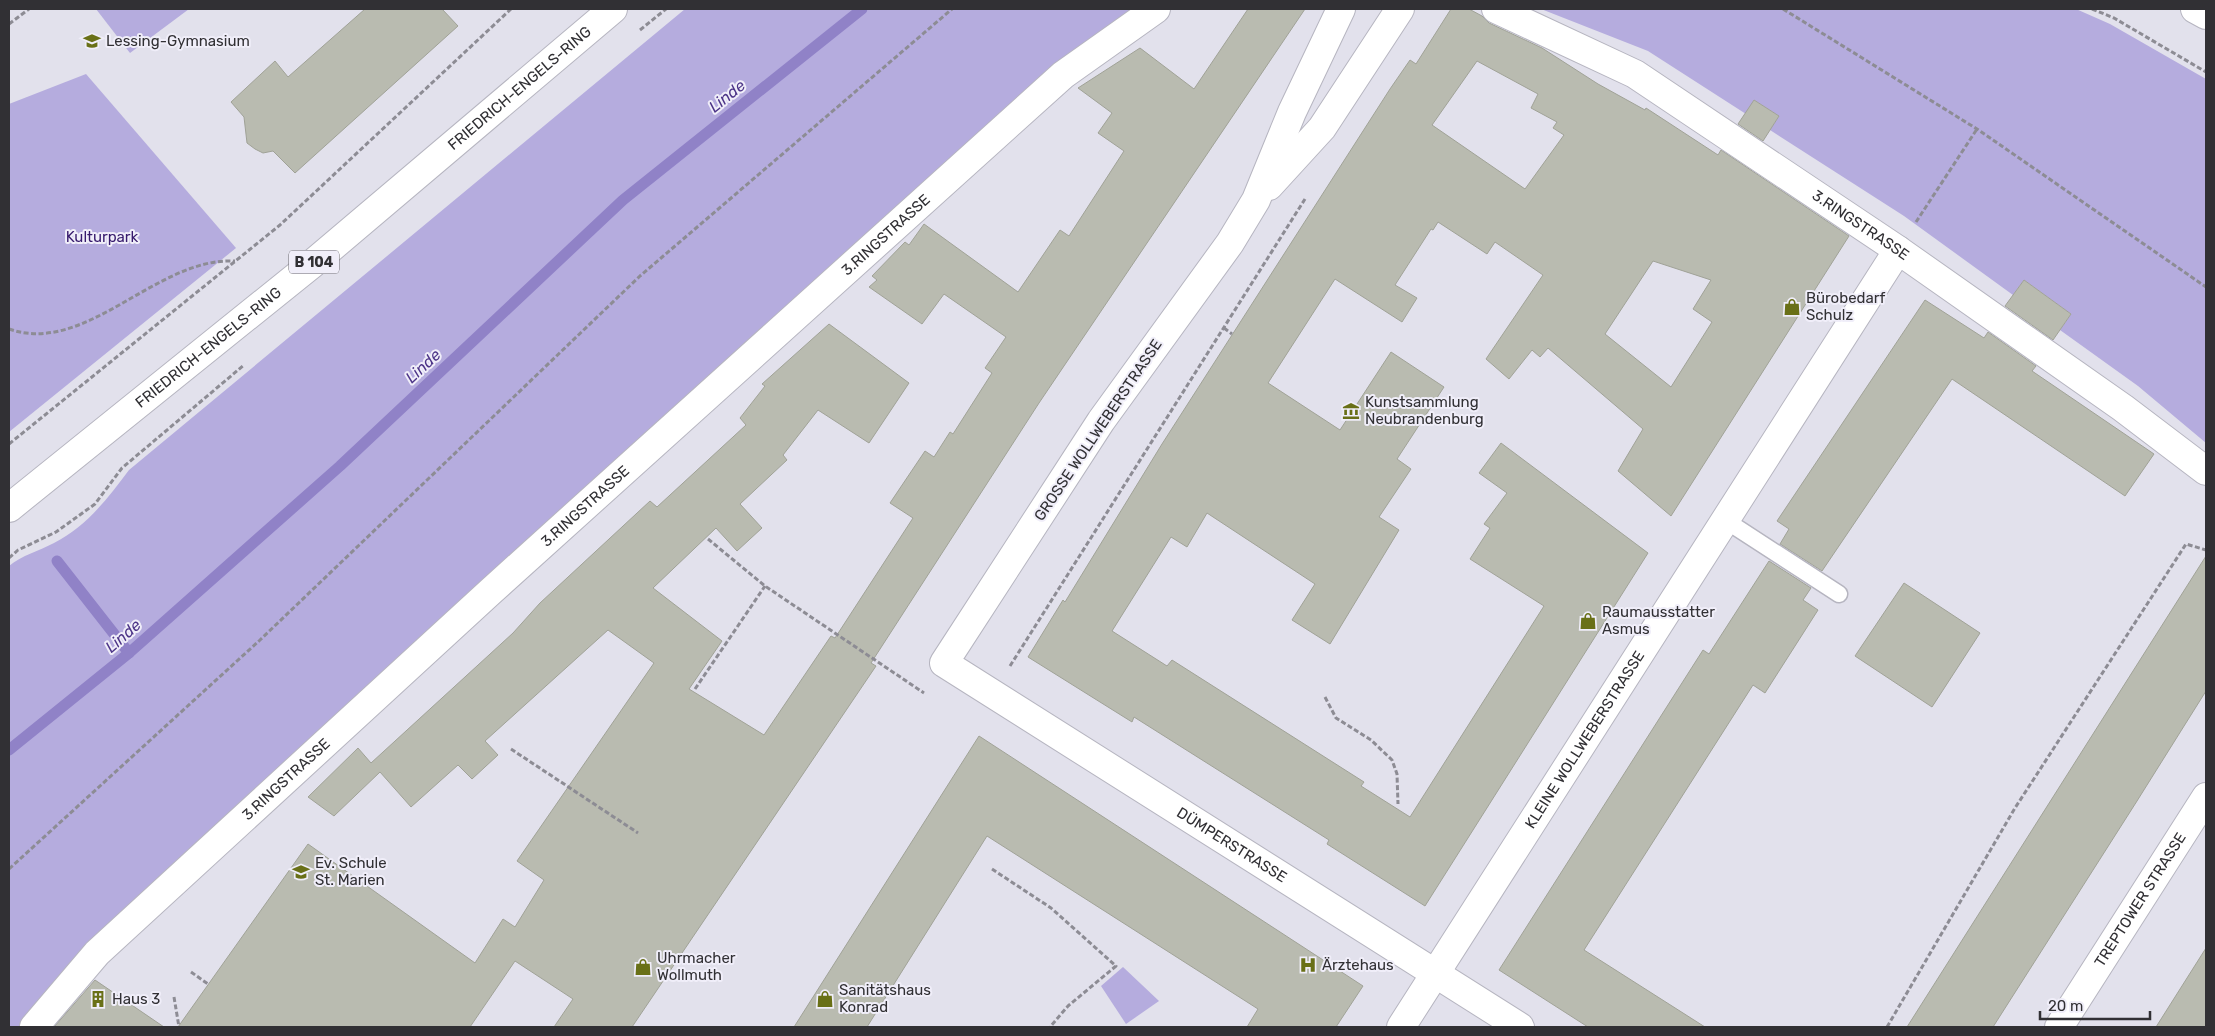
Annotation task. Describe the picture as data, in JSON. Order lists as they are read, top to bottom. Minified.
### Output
{"streets":{"street":["FRIEDRICH-ENGELS-RING","3.RINGSTRASSE","B 104","GROSSE WOLLWEBERSTRASSE","KLEINE WOLLWEBERSTRASSE","DÜMPERSTRASSE","TREPTOWER STRASSE"]},"crossings":[["3.RINGSTRASSE","KLEINE WOLLWEBERSTRASSE"],["GROSSE WOLLWEBERSTRASSE","DÜMPERSTRASSE"],["KLEINE WOLLWEBERSTRASSE","DÜMPERSTRASSE"]],"water":["Linde"],"parks":["Kulturpark"],"places":{"school or university":["Lessing-Gymnasium","Ev. Schule St. Marien"],"shop":["Bürobedarf Schulz","Raumausstatter Asmus","Uhrmacher Wollmuth","Sanitätshaus Konrad"],"museum":["Kunstsammlung Neubrandenburg"],"hospital":["Ärztehaus"],"building":["Haus 3"]},"scale_bar":"20 m"}
